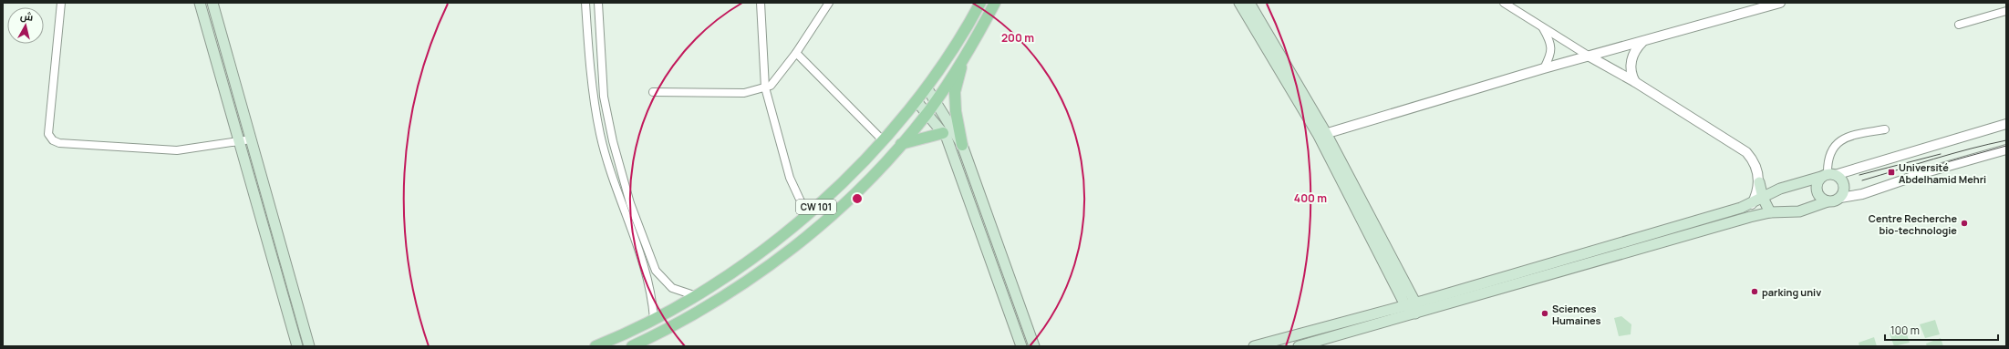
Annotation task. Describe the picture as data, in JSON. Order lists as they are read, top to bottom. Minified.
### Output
{"streets":{"main road":["CW 101"]},"places":{"transit":["Université Abdelhamid Mehri"],"other":["Centre Recherche bio-technologie","parking univ","Sciences Humaines"]},"scale_bar":"100 m","north":"top","rings":["200 m","400 m"]}
